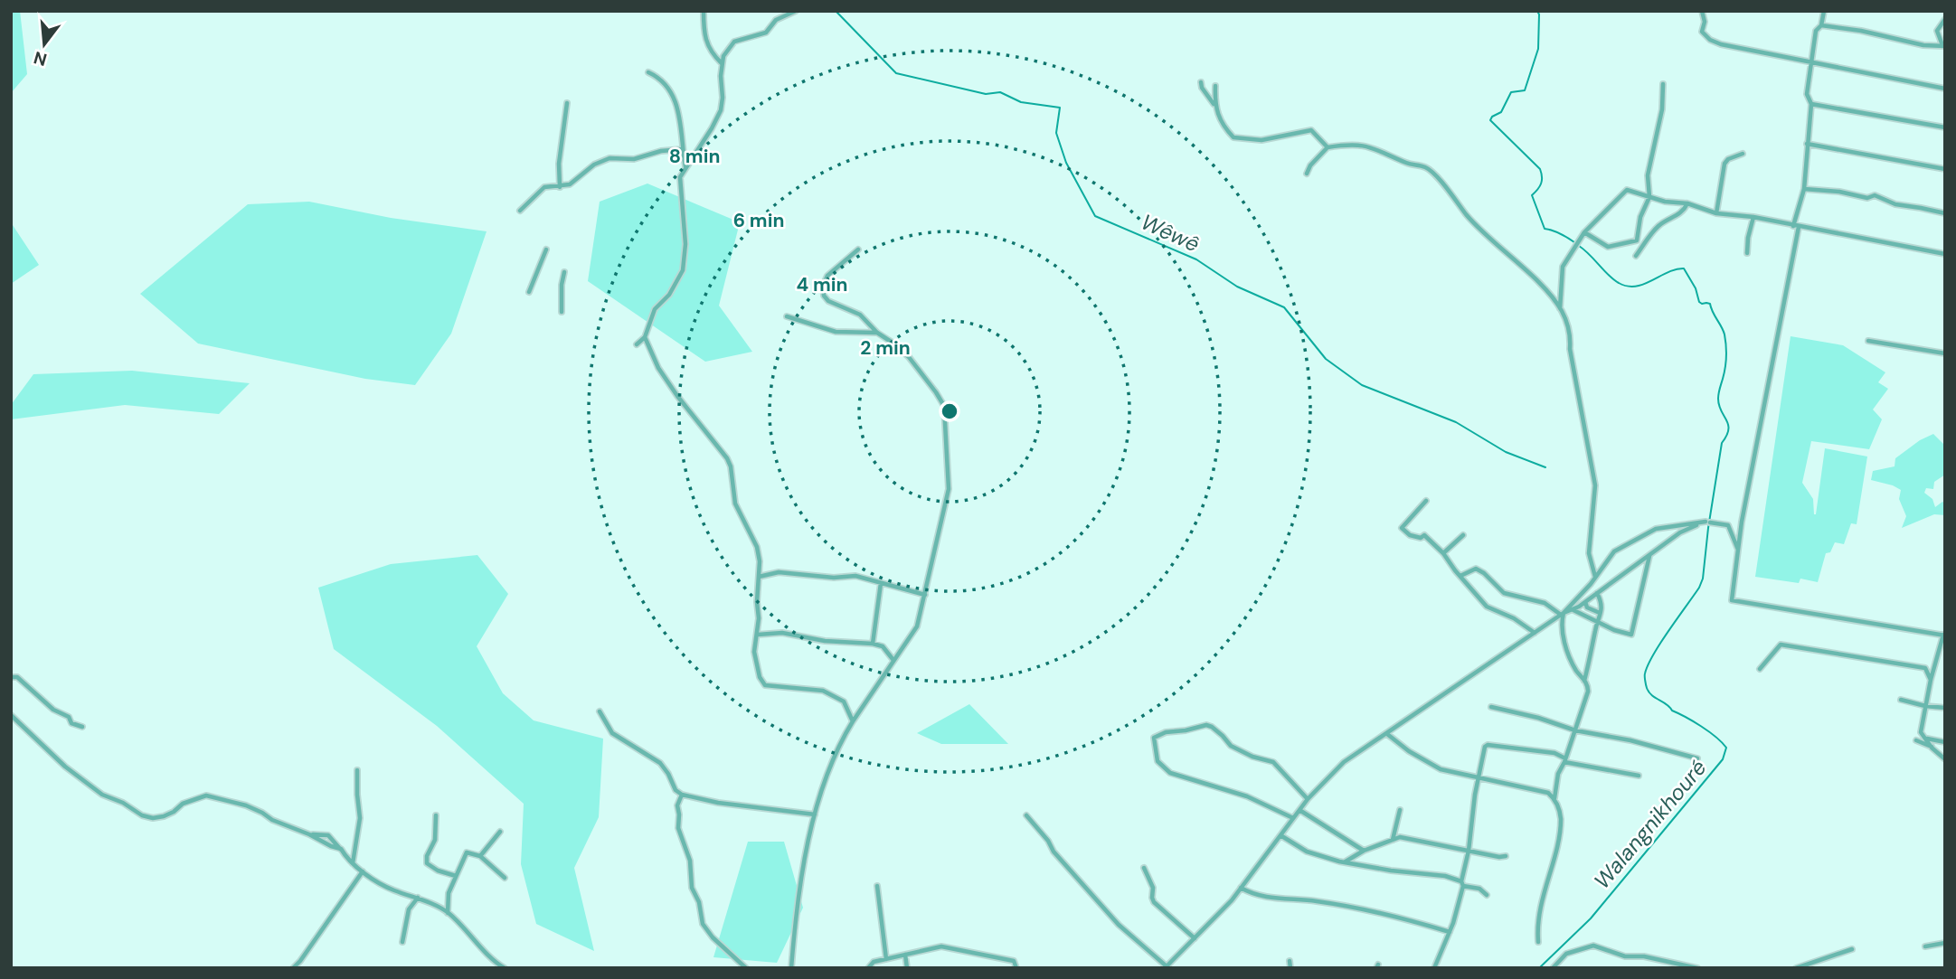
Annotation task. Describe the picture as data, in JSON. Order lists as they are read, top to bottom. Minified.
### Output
{"water":["Wêwê","Walangnikhouré"],"north":"bottom","rings":["8 min","6 min","4 min","2 min"]}
